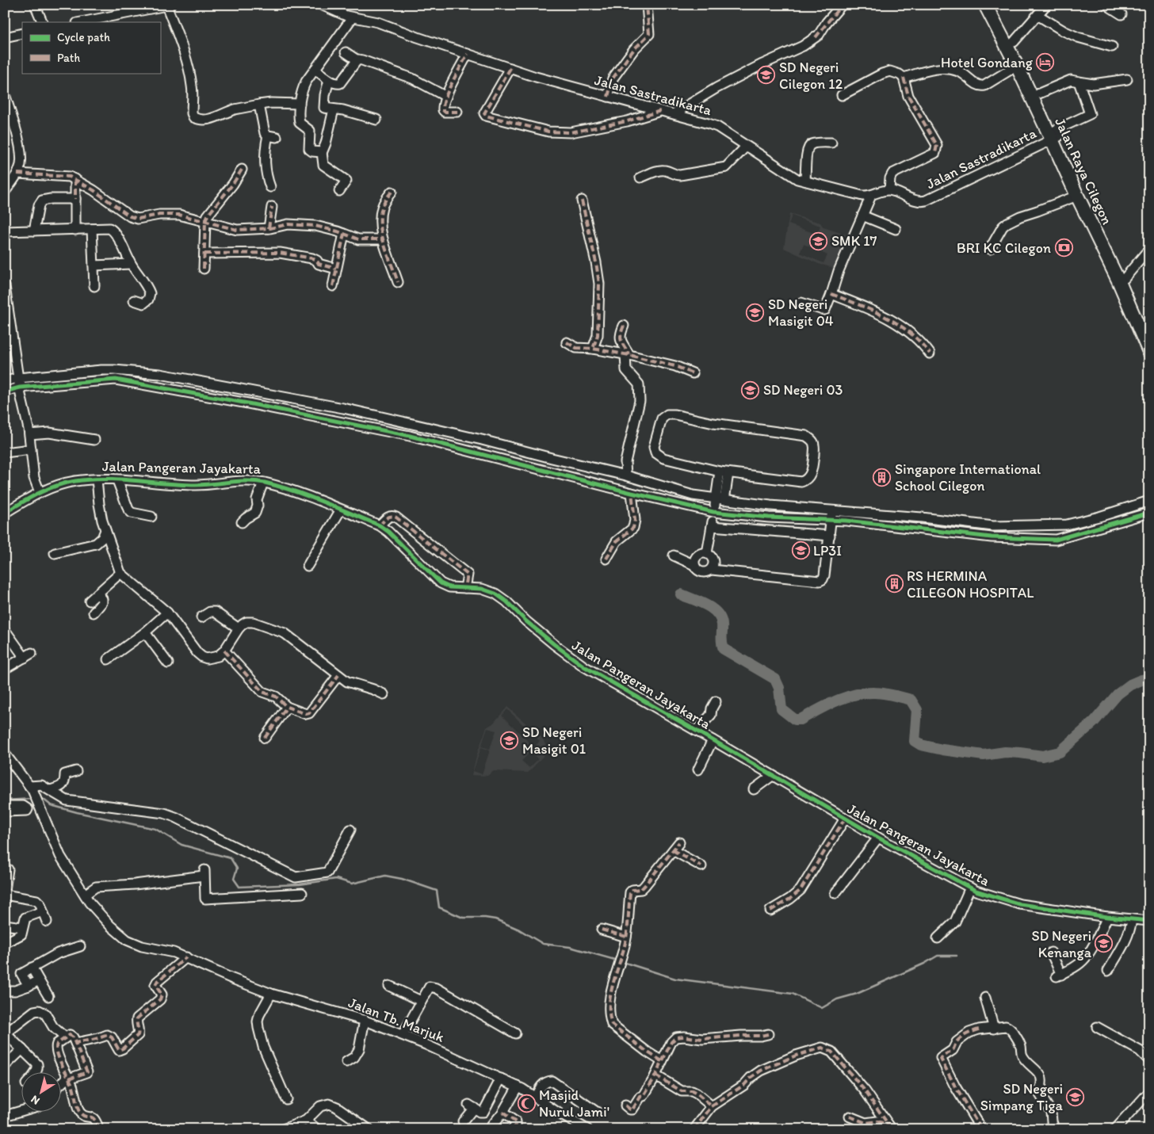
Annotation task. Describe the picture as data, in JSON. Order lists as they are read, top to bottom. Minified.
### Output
{"streets":{"highway":["Jalan Raya Cilegon"],"street":["Jalan Sastradikarta","Jalan Pangeran Jayakarta","Jalan Tb. Marjuk"]},"crossings":[["Jalan Sastradikarta","Jalan Raya Cilegon"]],"places":{"hotel":["Hotel Gondang"],"school or university":["SD Negeri Cilegon 12","SMK 17","SD Negeri Masigit 04","SD Negeri 03","LP3I","SD Negeri Masigit 01","SD Negeri Kenanga","SD Negeri Simpang Tiga"],"bank":["BRI KC Cilegon"],"building":["Singapore International School Cilegon","RS HERMINA CILEGON HOSPITAL"],"mosque":["Masjid Nurul Jami'"]},"legend":["Cycle path","Path"],"north":"bottom left"}
